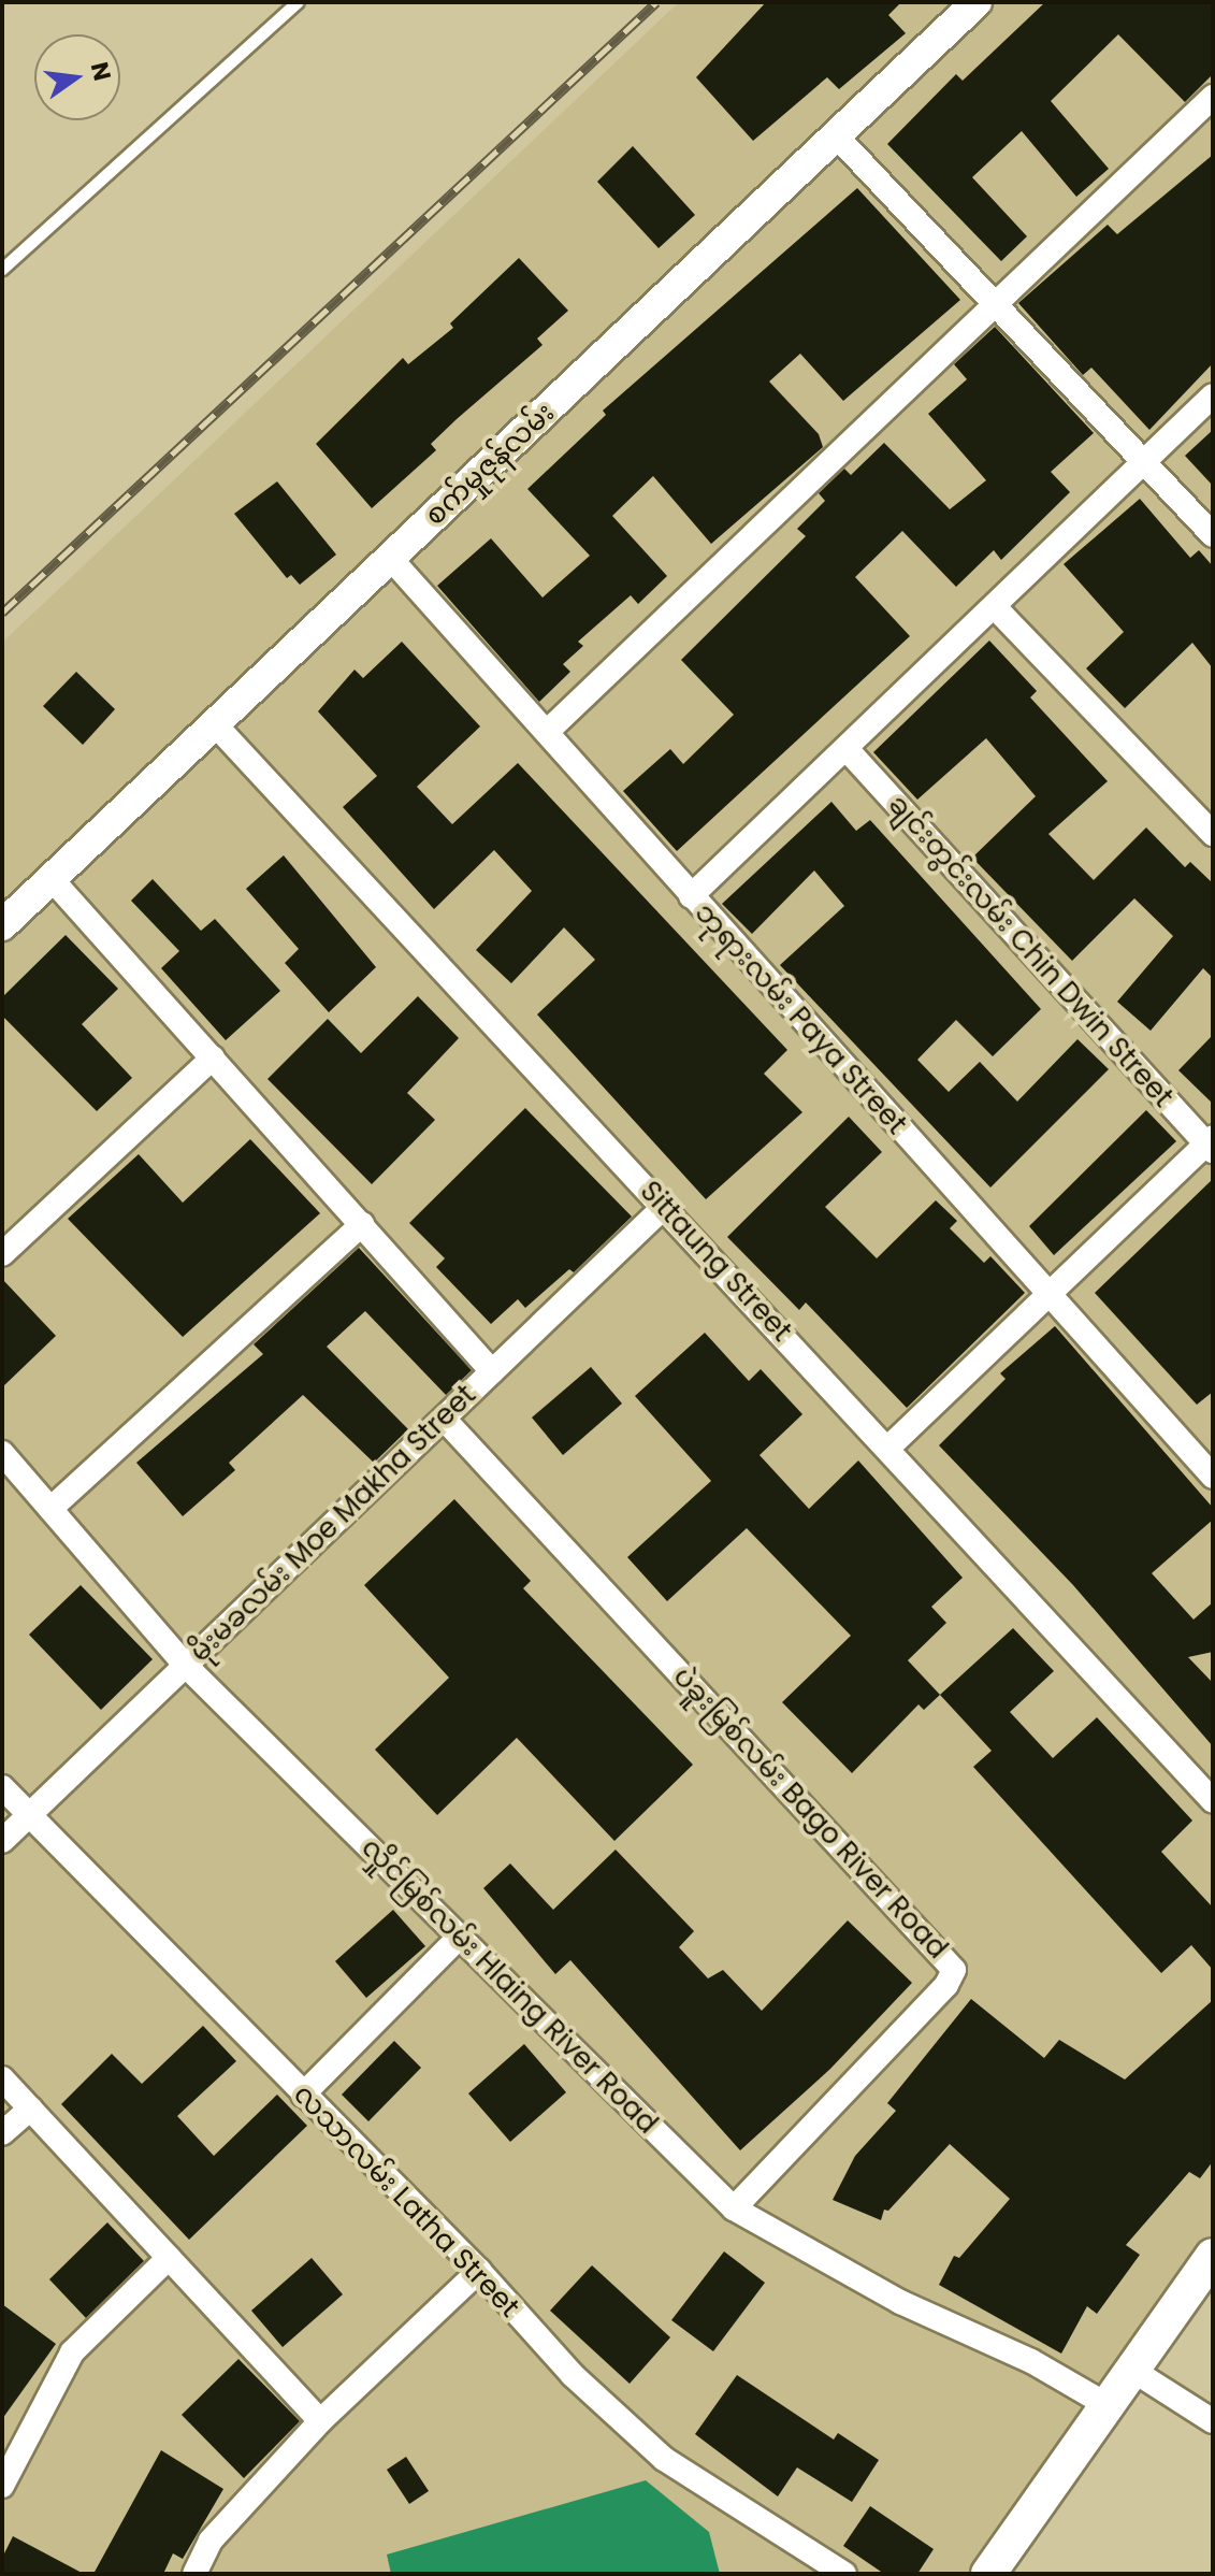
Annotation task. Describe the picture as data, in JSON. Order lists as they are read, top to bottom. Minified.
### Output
{"streets":{"street":["စက်မှုဇုန်လမ်း","ချင်းတွင်းလမ်း Chin Dwin Street","ဘုရားလမ်း Paya Street","Sittaung Street","မိုးမခလမ်း Moe Makha Street","ပဲခူးမြစ်လမ်း Bago River Road","လှိုင်မြစ်လမ်း Hlaing River Road","လသာလမ်း Latha Street"]},"crossings":[["စက်မှုဇုန်လမ်း","ဘုရားလမ်း Paya Street"],["စက်မှုဇုန်လမ်း","Sittaung Street"],["Sittaung Street","မိုးမခလမ်း Moe Makha Street"],["မိုးမခလမ်း Moe Makha Street","ပဲခူးမြစ်လမ်း Bago River Road"],["မိုးမခလမ်း Moe Makha Street","လှိုင်မြစ်လမ်း Hlaing River Road"],["မိုးမခလမ်း Moe Makha Street","လသာလမ်း Latha Street"],["ပဲခူးမြစ်လမ်း Bago River Road","လှိုင်မြစ်လမ်း Hlaing River Road"]],"north":"right"}
